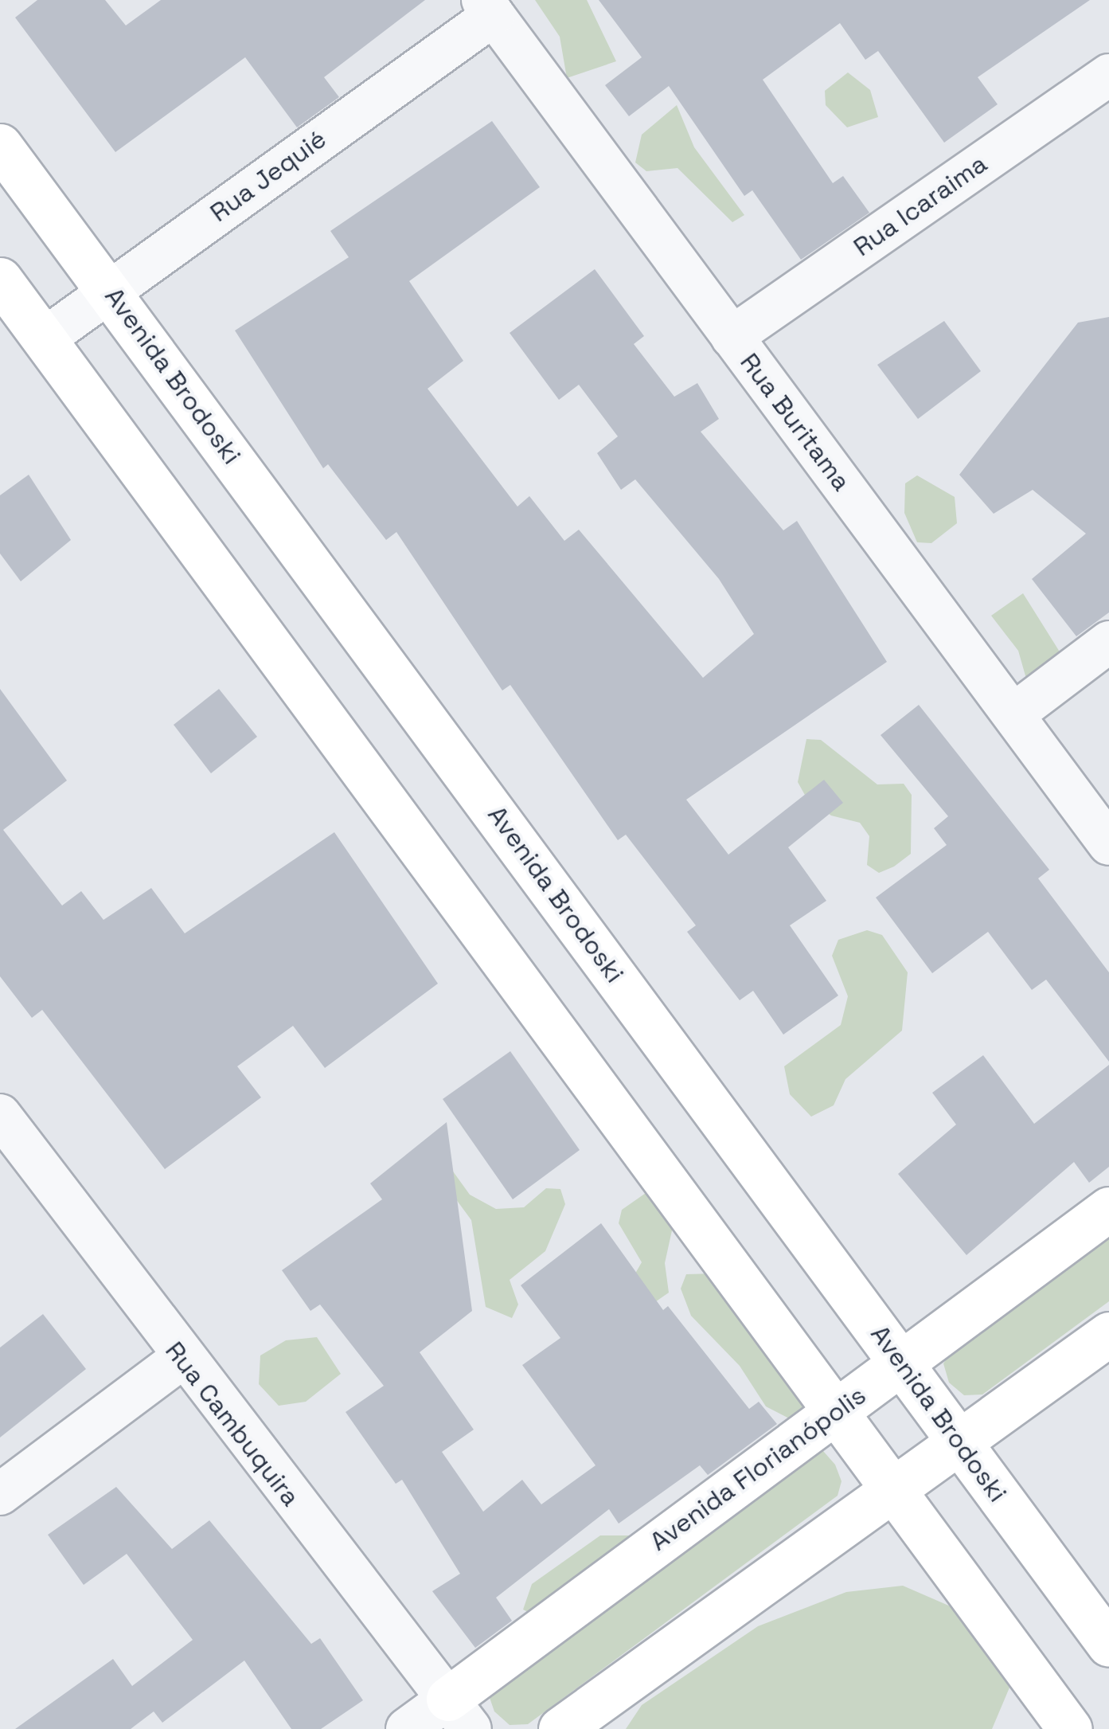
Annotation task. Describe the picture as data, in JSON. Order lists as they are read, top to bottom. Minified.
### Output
{"streets":{"street":["Rua Jequié","Rua Icaraima","Avenida Brodoski","Rua Buritama","Rua Cambuquira","Avenida Florianópolis"]},"crossings":[["Rua Jequié","Avenida Brodoski"],["Rua Jequié","Rua Buritama"],["Rua Icaraima","Rua Buritama"],["Avenida Brodoski","Avenida Florianópolis"],["Rua Cambuquira","Avenida Florianópolis"]]}
